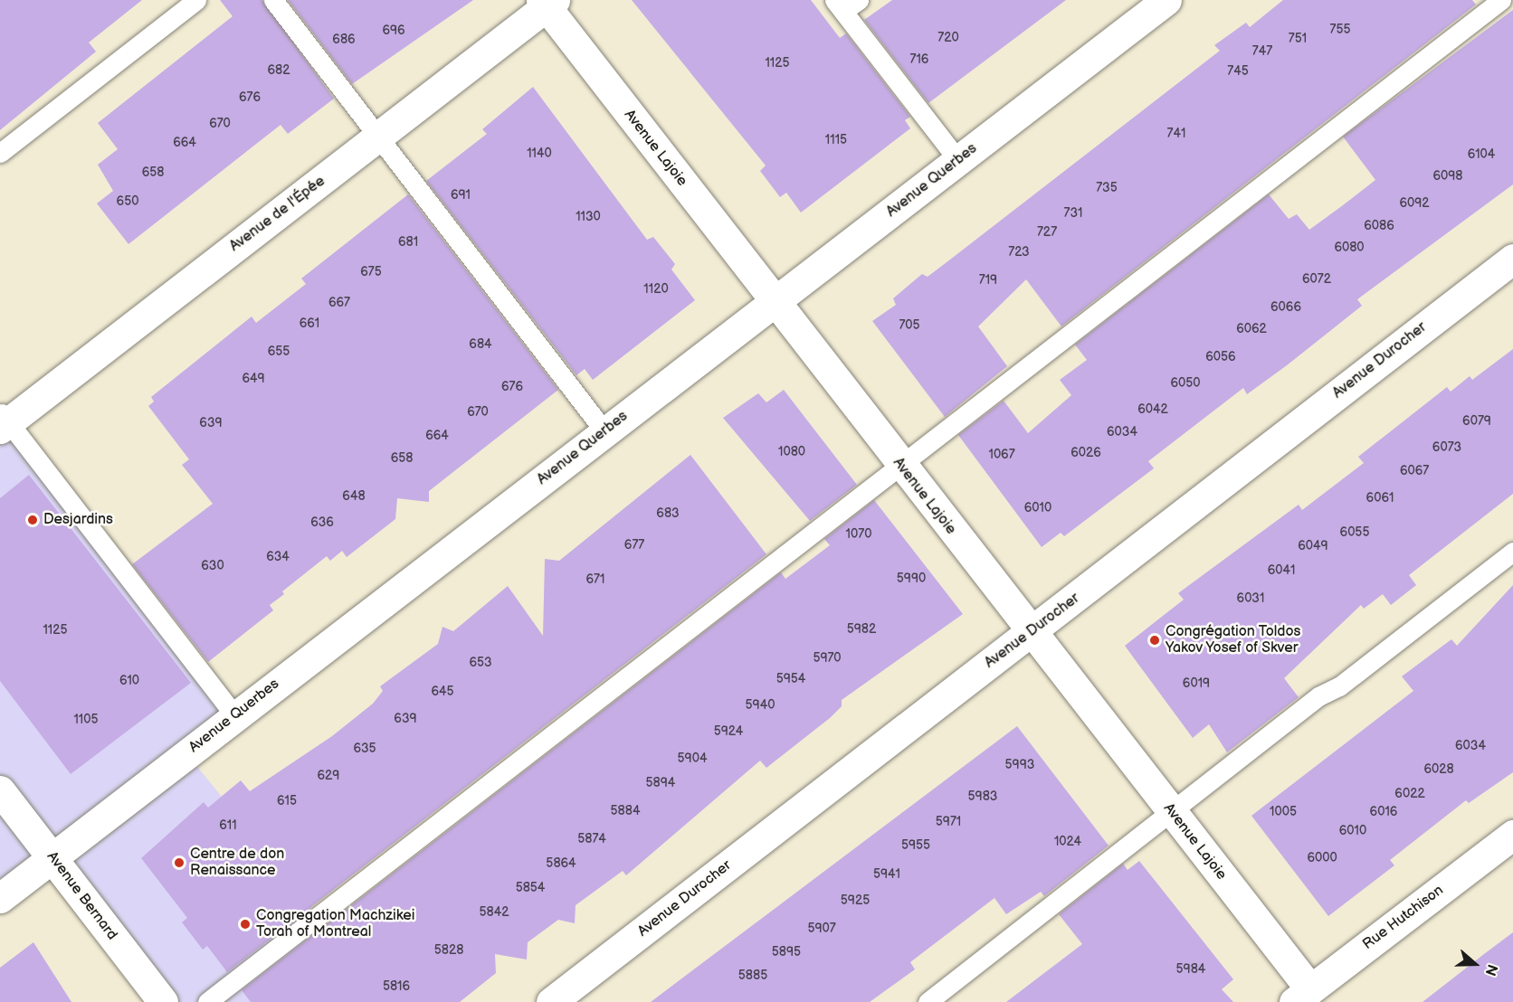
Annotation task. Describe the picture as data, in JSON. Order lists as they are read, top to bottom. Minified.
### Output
{"streets":{"street":["Avenue Lajoie","Avenue Querbes","Avenue de l'Épée","Avenue Durocher","Avenue Bernard","Rue Hutchison"]},"crossings":[["Avenue Lajoie","Avenue Querbes"],["Avenue Lajoie","Avenue de l'Épée"],["Avenue Lajoie","Avenue Durocher"],["Avenue Lajoie","Rue Hutchison"],["Avenue Querbes","Avenue Bernard"]],"places":["Desjardins","Congrégation Toldos Yakov Yosef of Skver","Centre de don Renaissance","Congregation Machzikei Torah of Montreal"],"house_numbers":["755","696","720","751","686","747","716","1125","682","745","676","670","741","1115","664","1140","6104","658","6098","735","691","650","6092","731","1130","6086","727","681","6080","723","675","6072","719","1120","667","6066","661","705","6062","684","655","6056","649","6050","676","6042","670","6079","639","6034","664","6073","1080","6026","1067","658","6067","648","6061","6010","683","636","6055","1070","677","6049","634","630","6041","5990","671","6031","5982","1125","5970","653","5954","610","6019","645","5940","639","1105","5924","6034","635","5904","5993","6028","629","5894","6022","5983","615","5884","1005","6016","5971","611","6010","5874","1024","5955","6000","5864","5941","5854","5925","5842","5907","5828","5895","5984","5885","5816"],"north":"right"}
